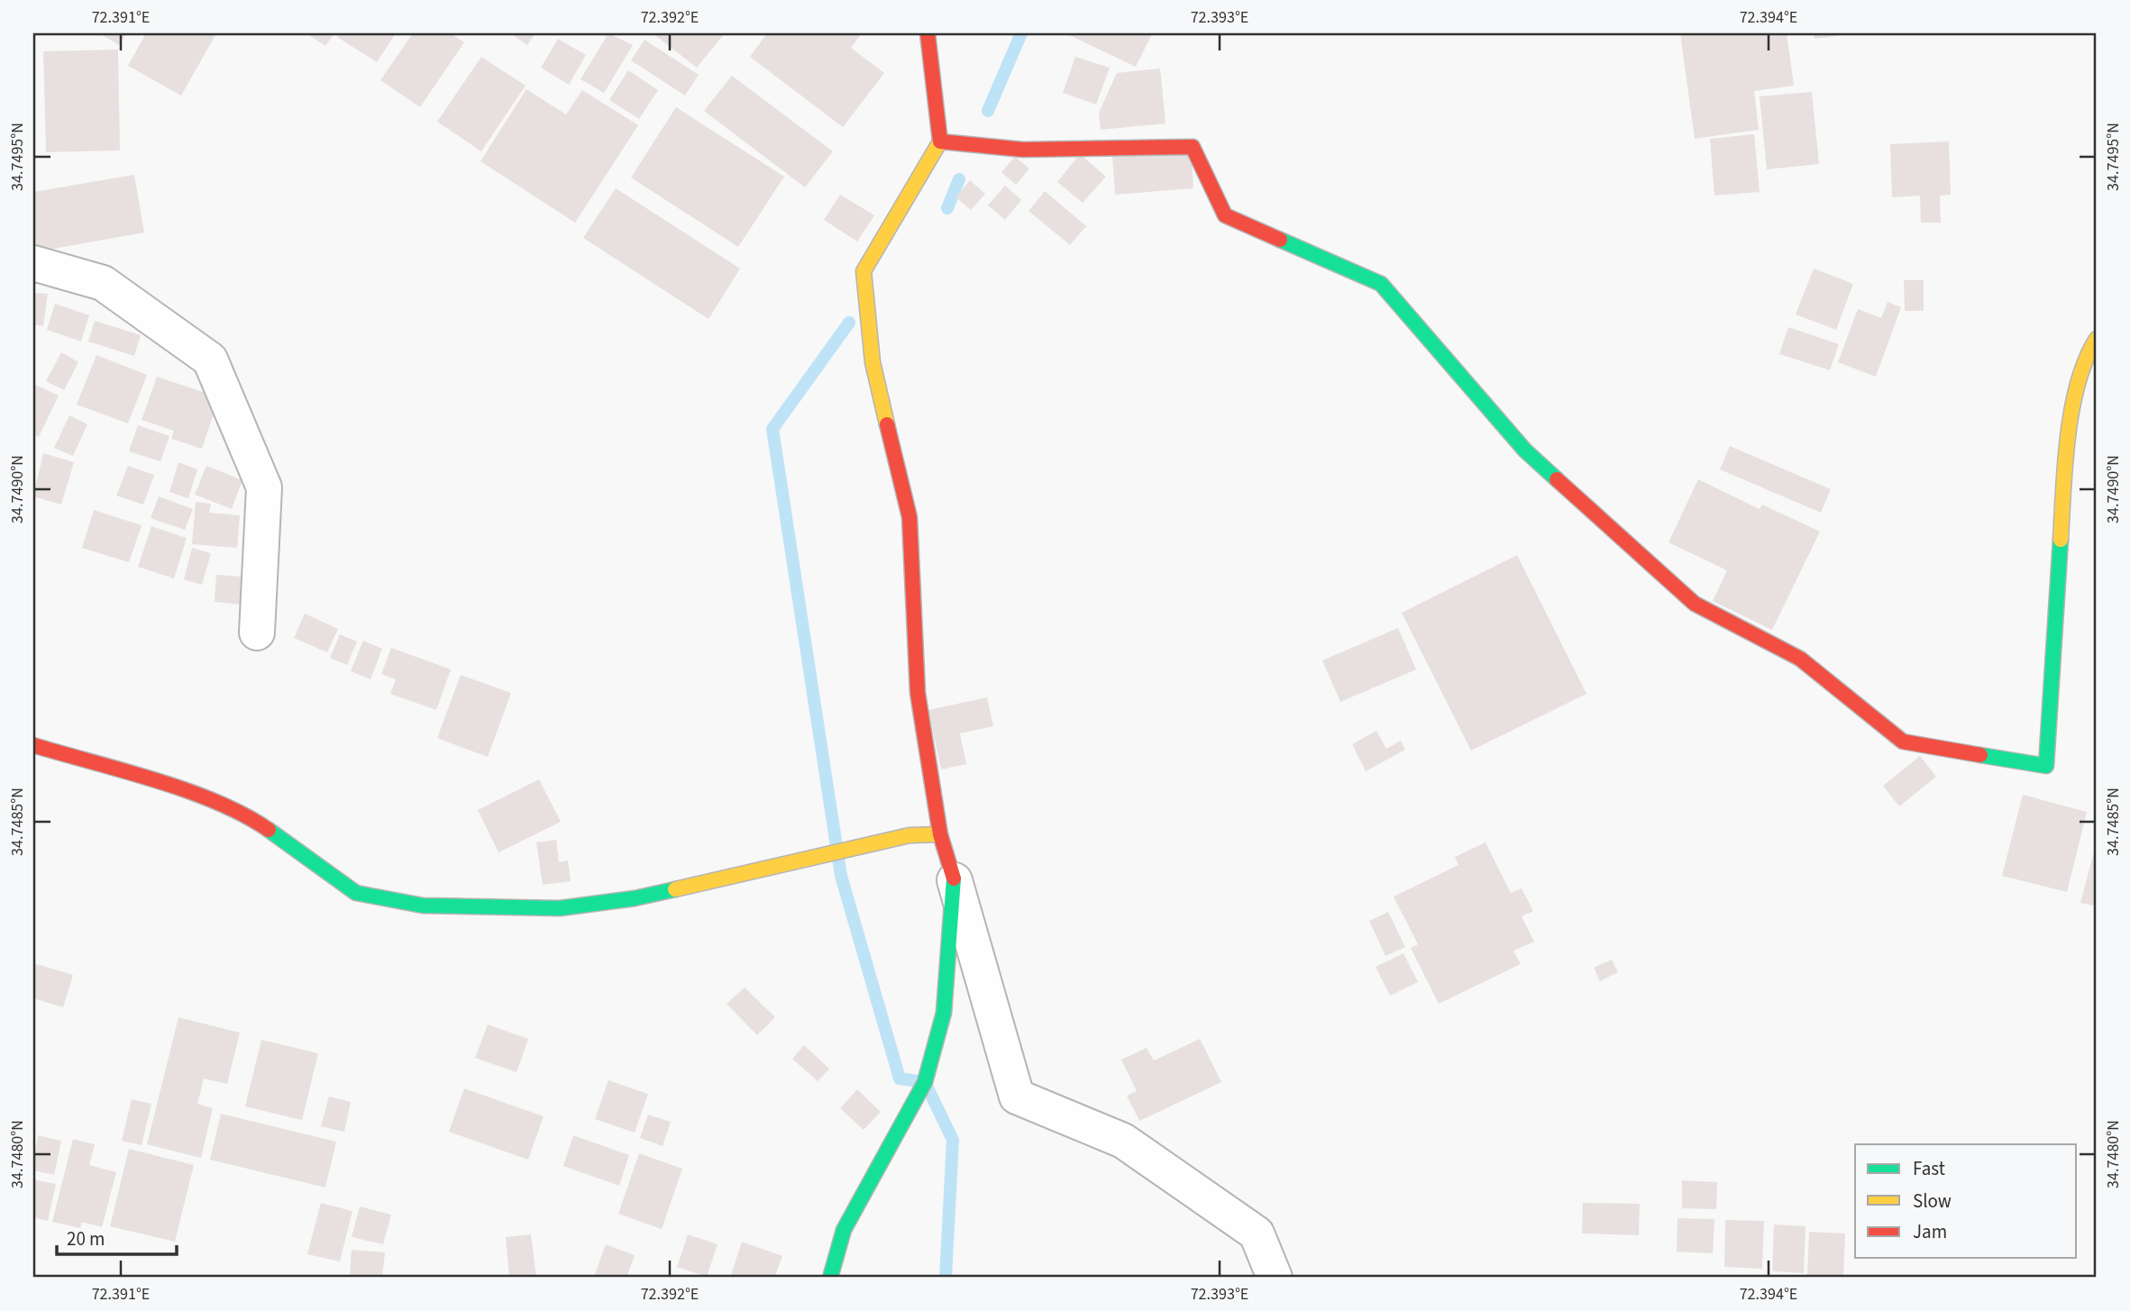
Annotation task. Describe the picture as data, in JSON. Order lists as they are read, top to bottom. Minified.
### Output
{"legend":["Fast","Slow","Jam"],"scale_bar":"20 m","coordinates":["72.391°E","72.392°E","72.393°E","72.394°E","34.7495°N","34.7490°N","34.7485°N","34.7480°N"]}
